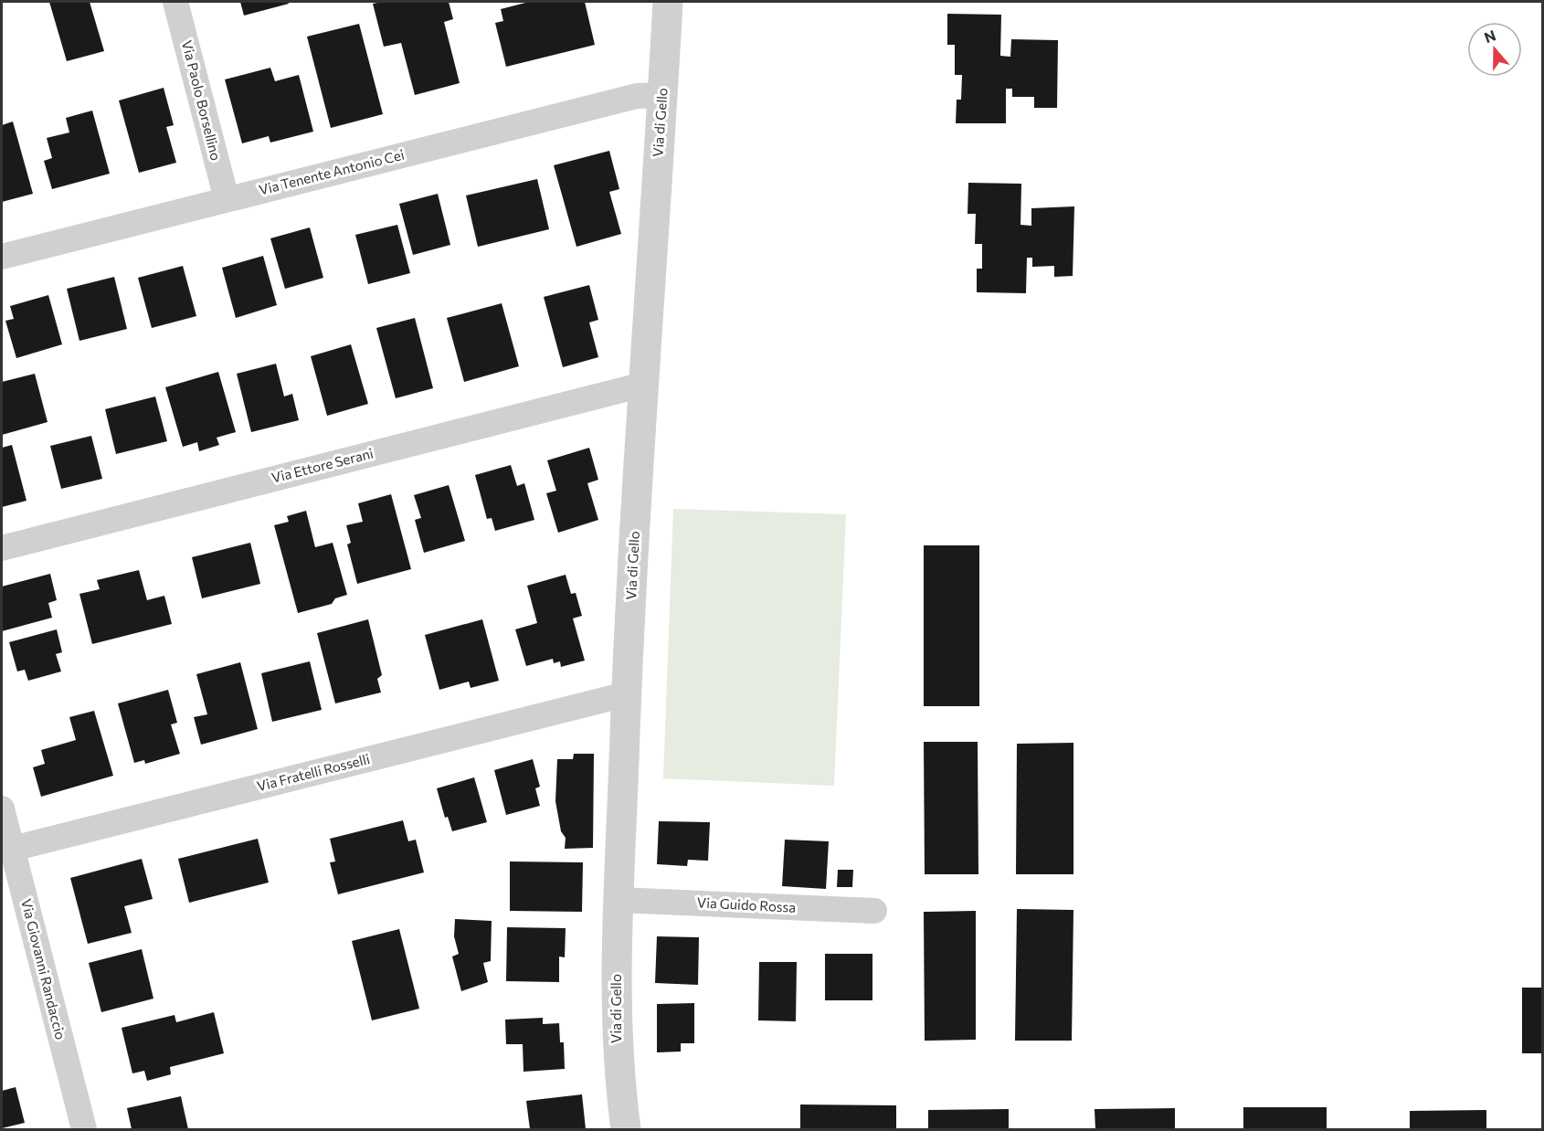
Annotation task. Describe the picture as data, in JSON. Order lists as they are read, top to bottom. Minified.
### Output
{"streets":{"street":["Via Paolo Borsellino","Via di Gello","Via Tenente Antonio Cei","Via Ettore Serani","Via Fratelli Rosselli","Via Guido Rossa","Via Giovanni Randaccio"]},"crossings":[["Via Paolo Borsellino","Via Tenente Antonio Cei"],["Via di Gello","Via Tenente Antonio Cei"],["Via di Gello","Via Ettore Serani"],["Via di Gello","Via Fratelli Rosselli"],["Via di Gello","Via Guido Rossa"],["Via Fratelli Rosselli","Via Giovanni Randaccio"]],"north":"top"}
